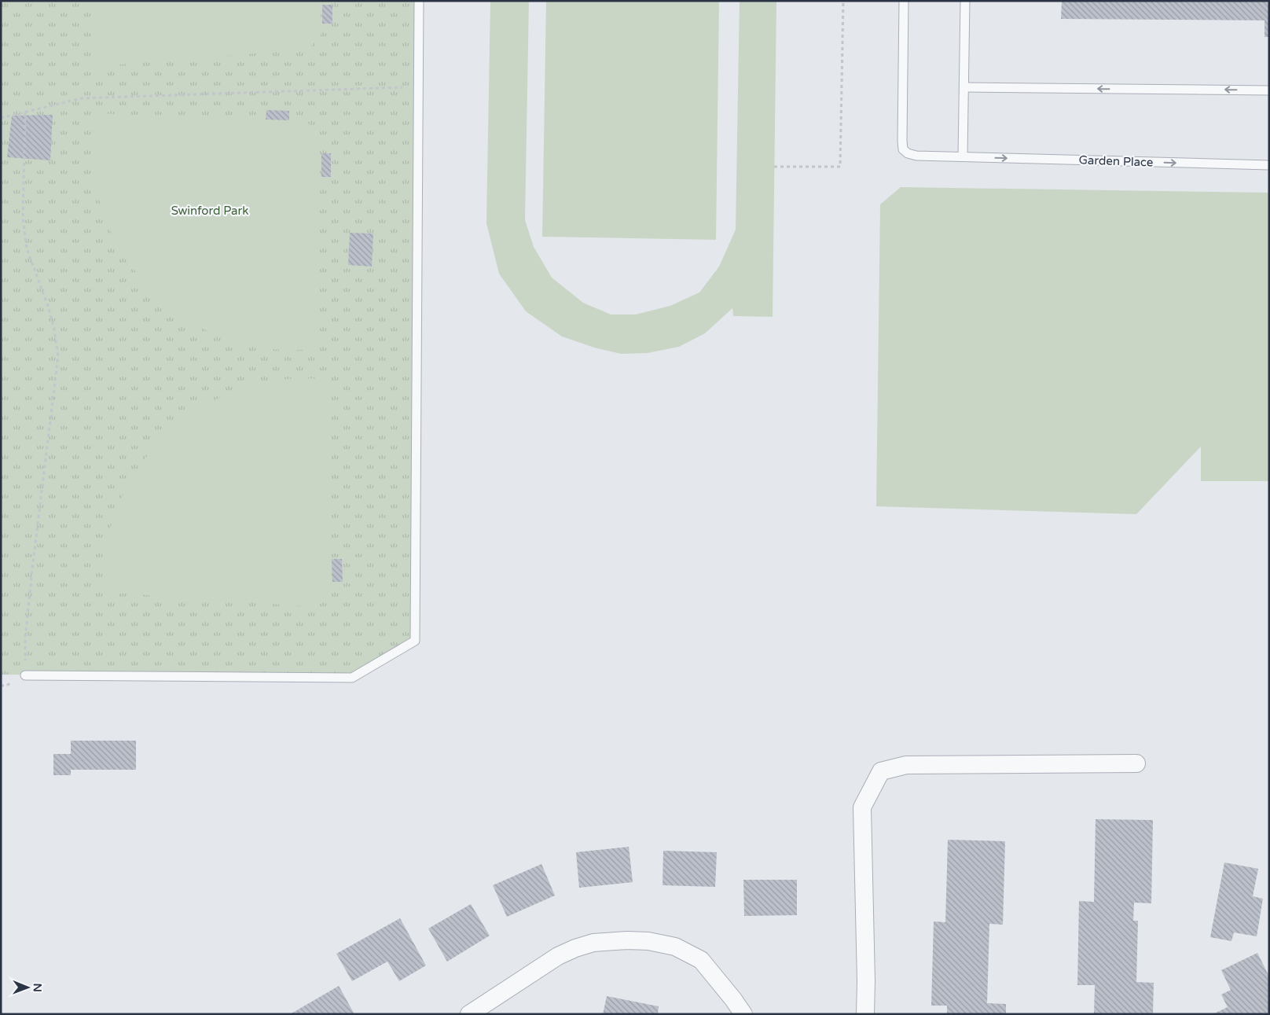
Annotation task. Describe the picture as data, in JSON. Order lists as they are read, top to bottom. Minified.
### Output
{"streets":{"lane":["Garden Place"]},"parks":["Swinford Park"],"north":"right"}
